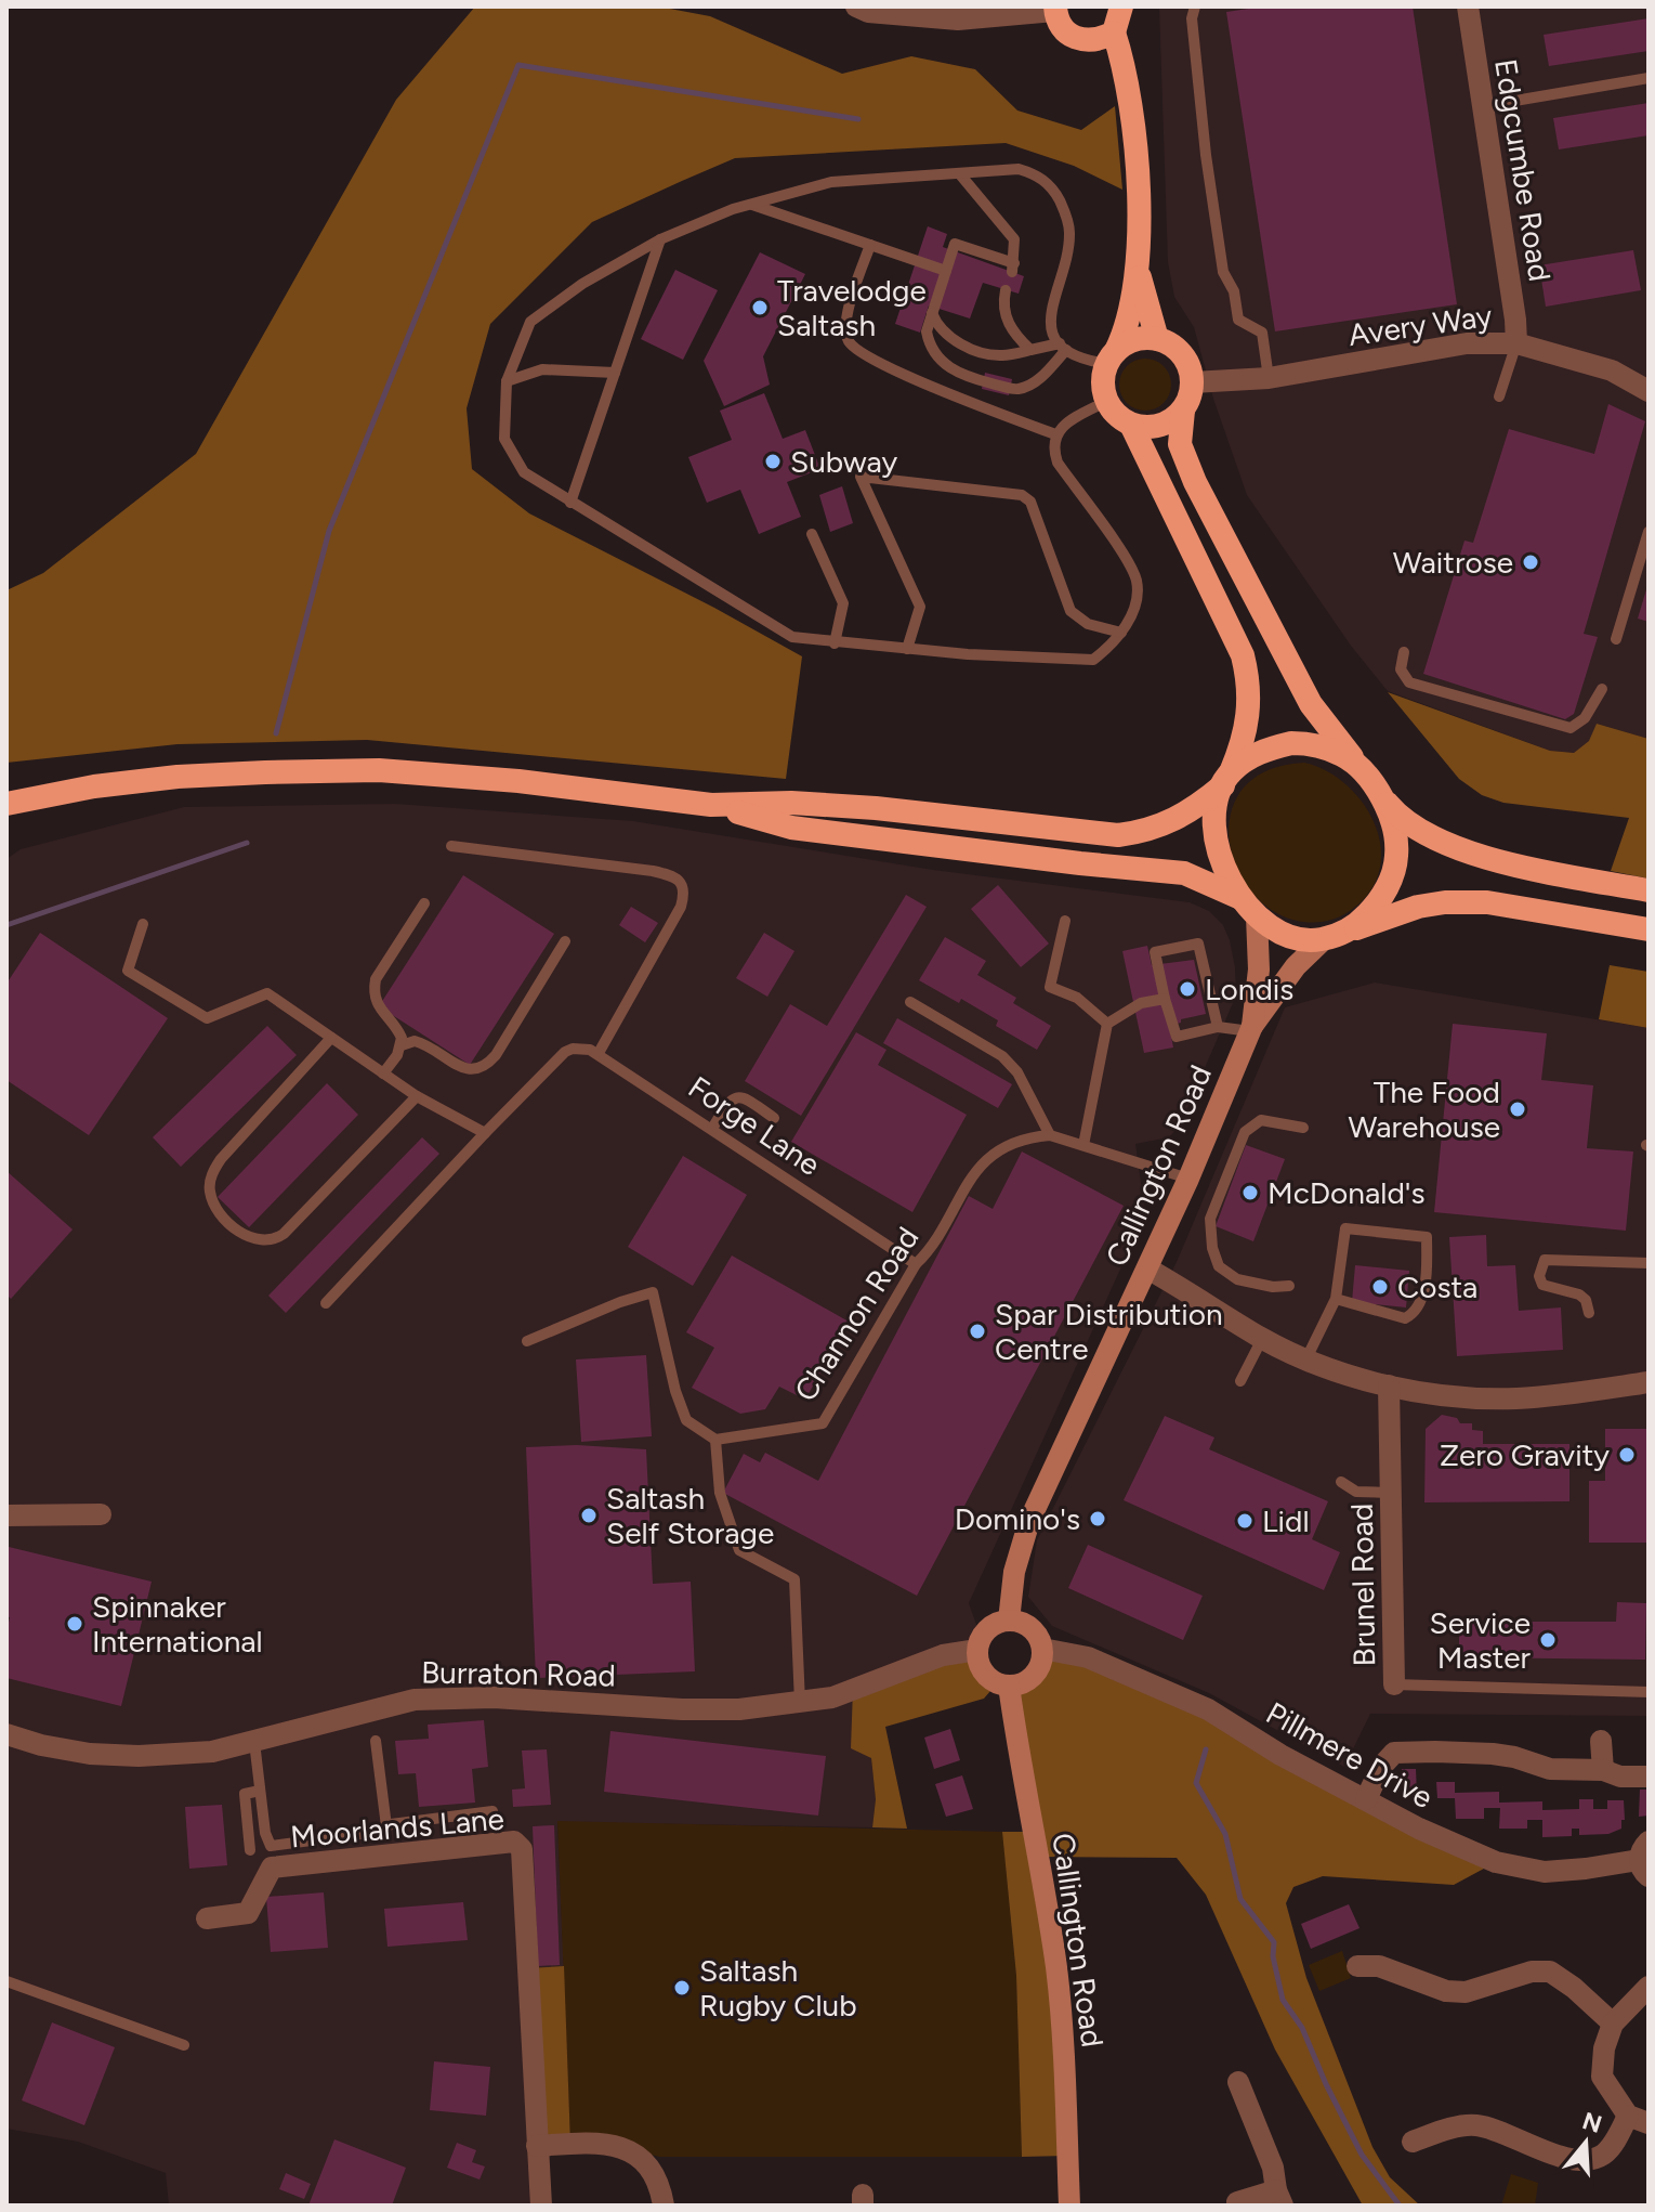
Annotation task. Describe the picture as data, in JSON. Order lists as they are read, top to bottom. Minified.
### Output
{"streets":{"main road":["Callington Road"],"street":["Edgcumbe Road","Avery Way","Brunel Road","Burraton Road","Pillmere Drive","Moorlands Lane"],"lane":["Forge Lane","Channon Road"]},"crossings":[["Edgcumbe Road","Avery Way"],["Forge Lane","Channon Road"],["Callington Road","Burraton Road"],["Callington Road","Pillmere Drive"],["Burraton Road","Pillmere Drive"]],"places":["Travelodge Saltash","Subway","Waitrose","Londis","The Food Warehouse","McDonald's","Costa","Spar Distribution Centre","Zero Gravity","Saltash Self Storage","Domino's","Lidl","Spinnaker International","Service Master","Saltash Rugby Club"],"north":"top"}
